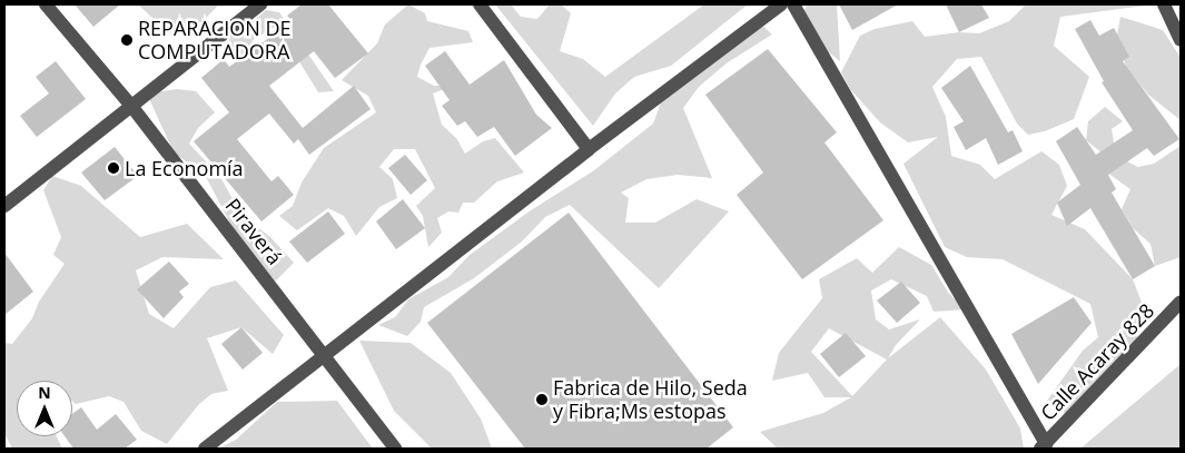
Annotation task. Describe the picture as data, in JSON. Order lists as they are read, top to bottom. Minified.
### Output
{"streets":{"street":["Piraverá","Calle Acaray 828"]},"places":["REPARACION DE COMPUTADORA","La Economía","Fabrica de Hilo, Seda y Fibra;Ms estopas"],"north":"top"}
